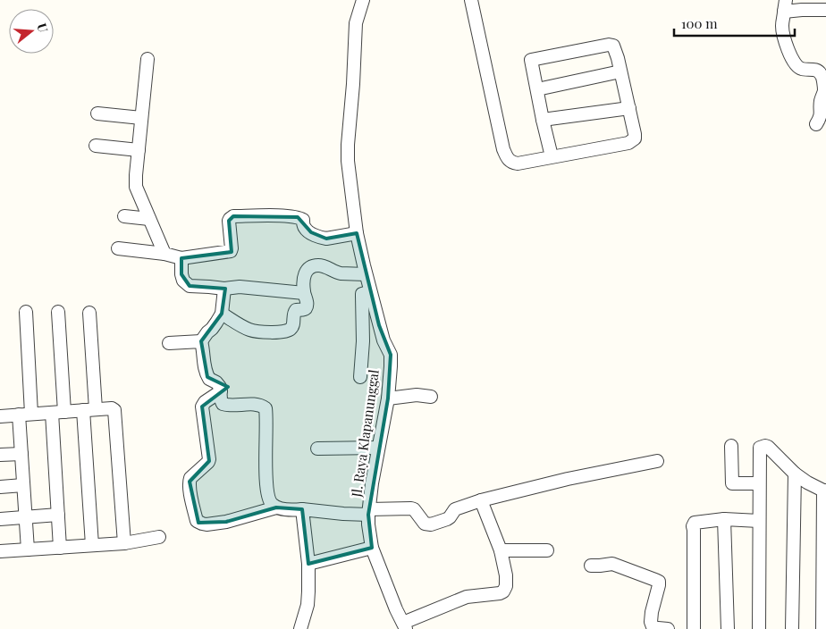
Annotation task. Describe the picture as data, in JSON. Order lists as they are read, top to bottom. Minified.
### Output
{"streets":{"street":["Jl. Raya Klapanunggal"]},"scale_bar":"100 m","north":"right"}
